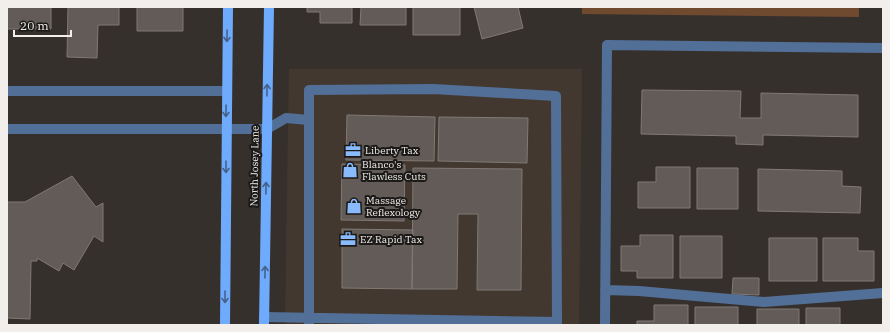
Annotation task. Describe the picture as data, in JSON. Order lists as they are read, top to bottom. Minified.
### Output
{"streets":{"main road":["North Josey Lane"]},"places":{"office":["Liberty Tax","EZ Rapid Tax"],"shop":["Blanco's Flawless Cuts","Massage Reflexology"]},"scale_bar":"20 m"}
